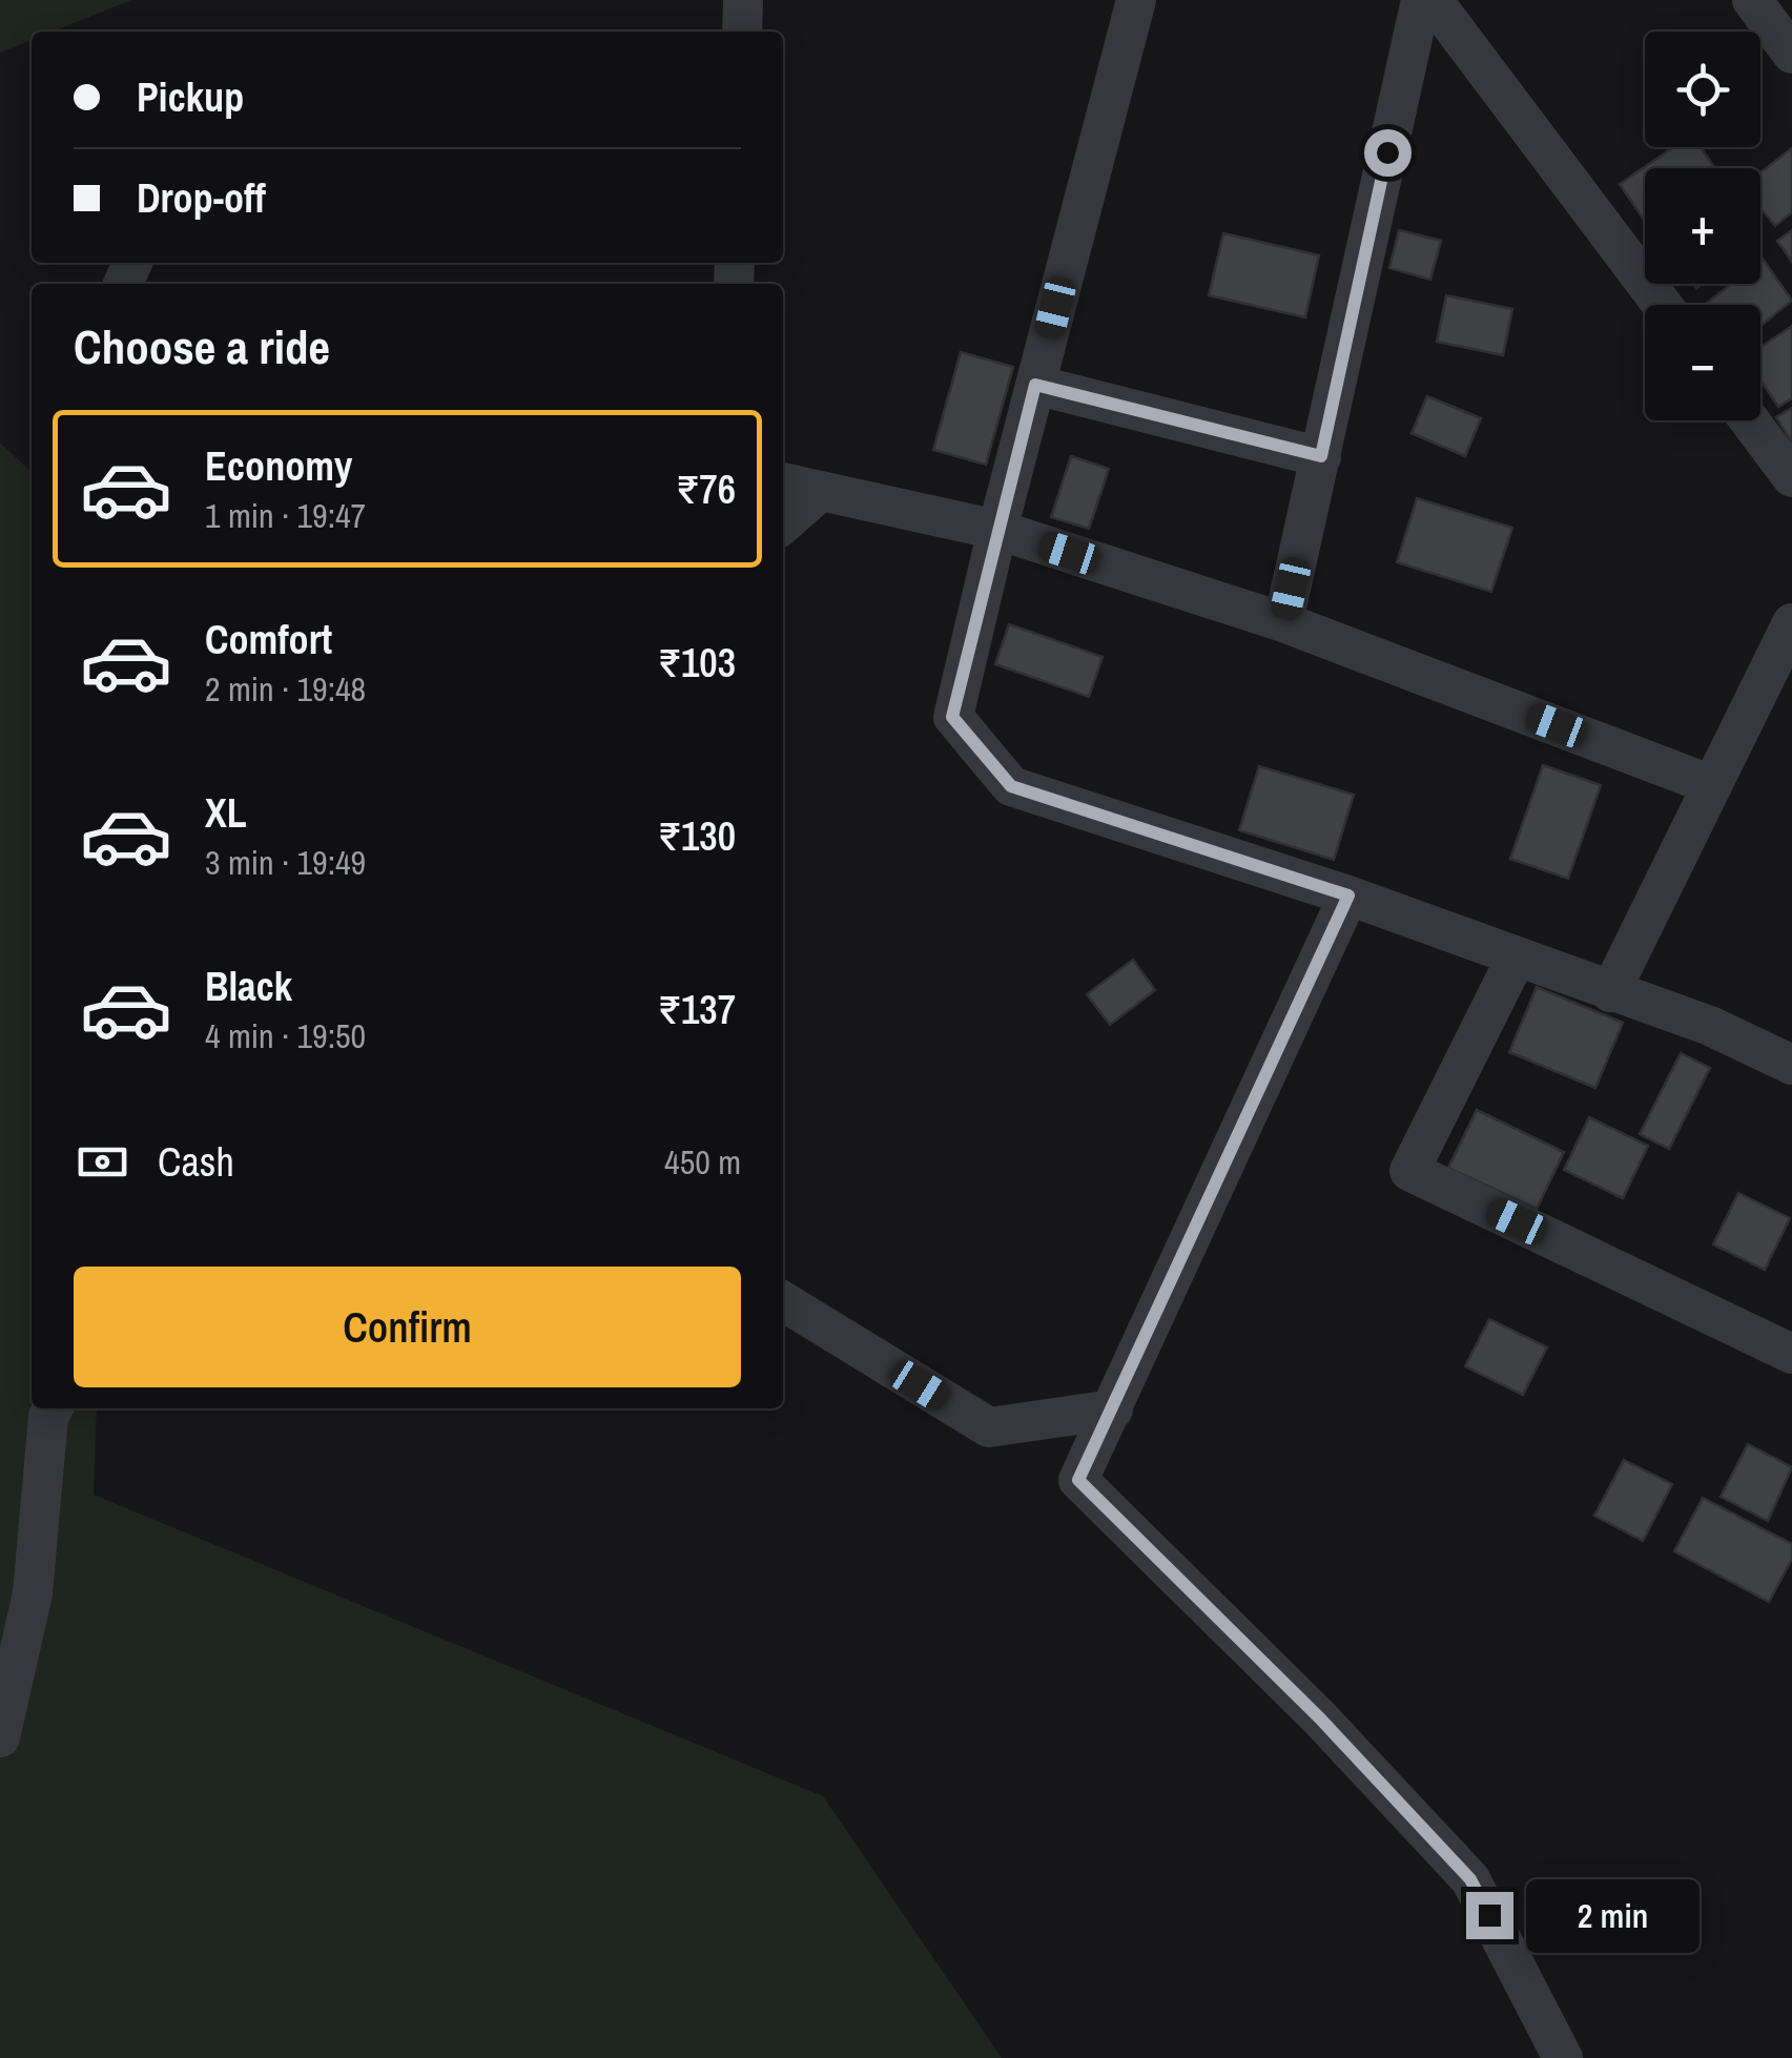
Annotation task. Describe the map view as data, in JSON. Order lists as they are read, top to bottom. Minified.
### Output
{"page":{"map_buttons":["+","−"],"banner":["Pickup","Drop-off"],"heading":"Choose a ride","list":[{"name":"Economy","note":"1 min · 19:47","value":"₹76"},{"name":"Comfort","note":"2 min · 19:48","value":"₹103"},{"name":"XL","note":"3 min · 19:49","value":"₹130"},{"name":"Black","note":"4 min · 19:50","value":"₹137"}],"pay":["Cash","450 m"],"buttons":"Confirm","bubble":"2 min"}}
